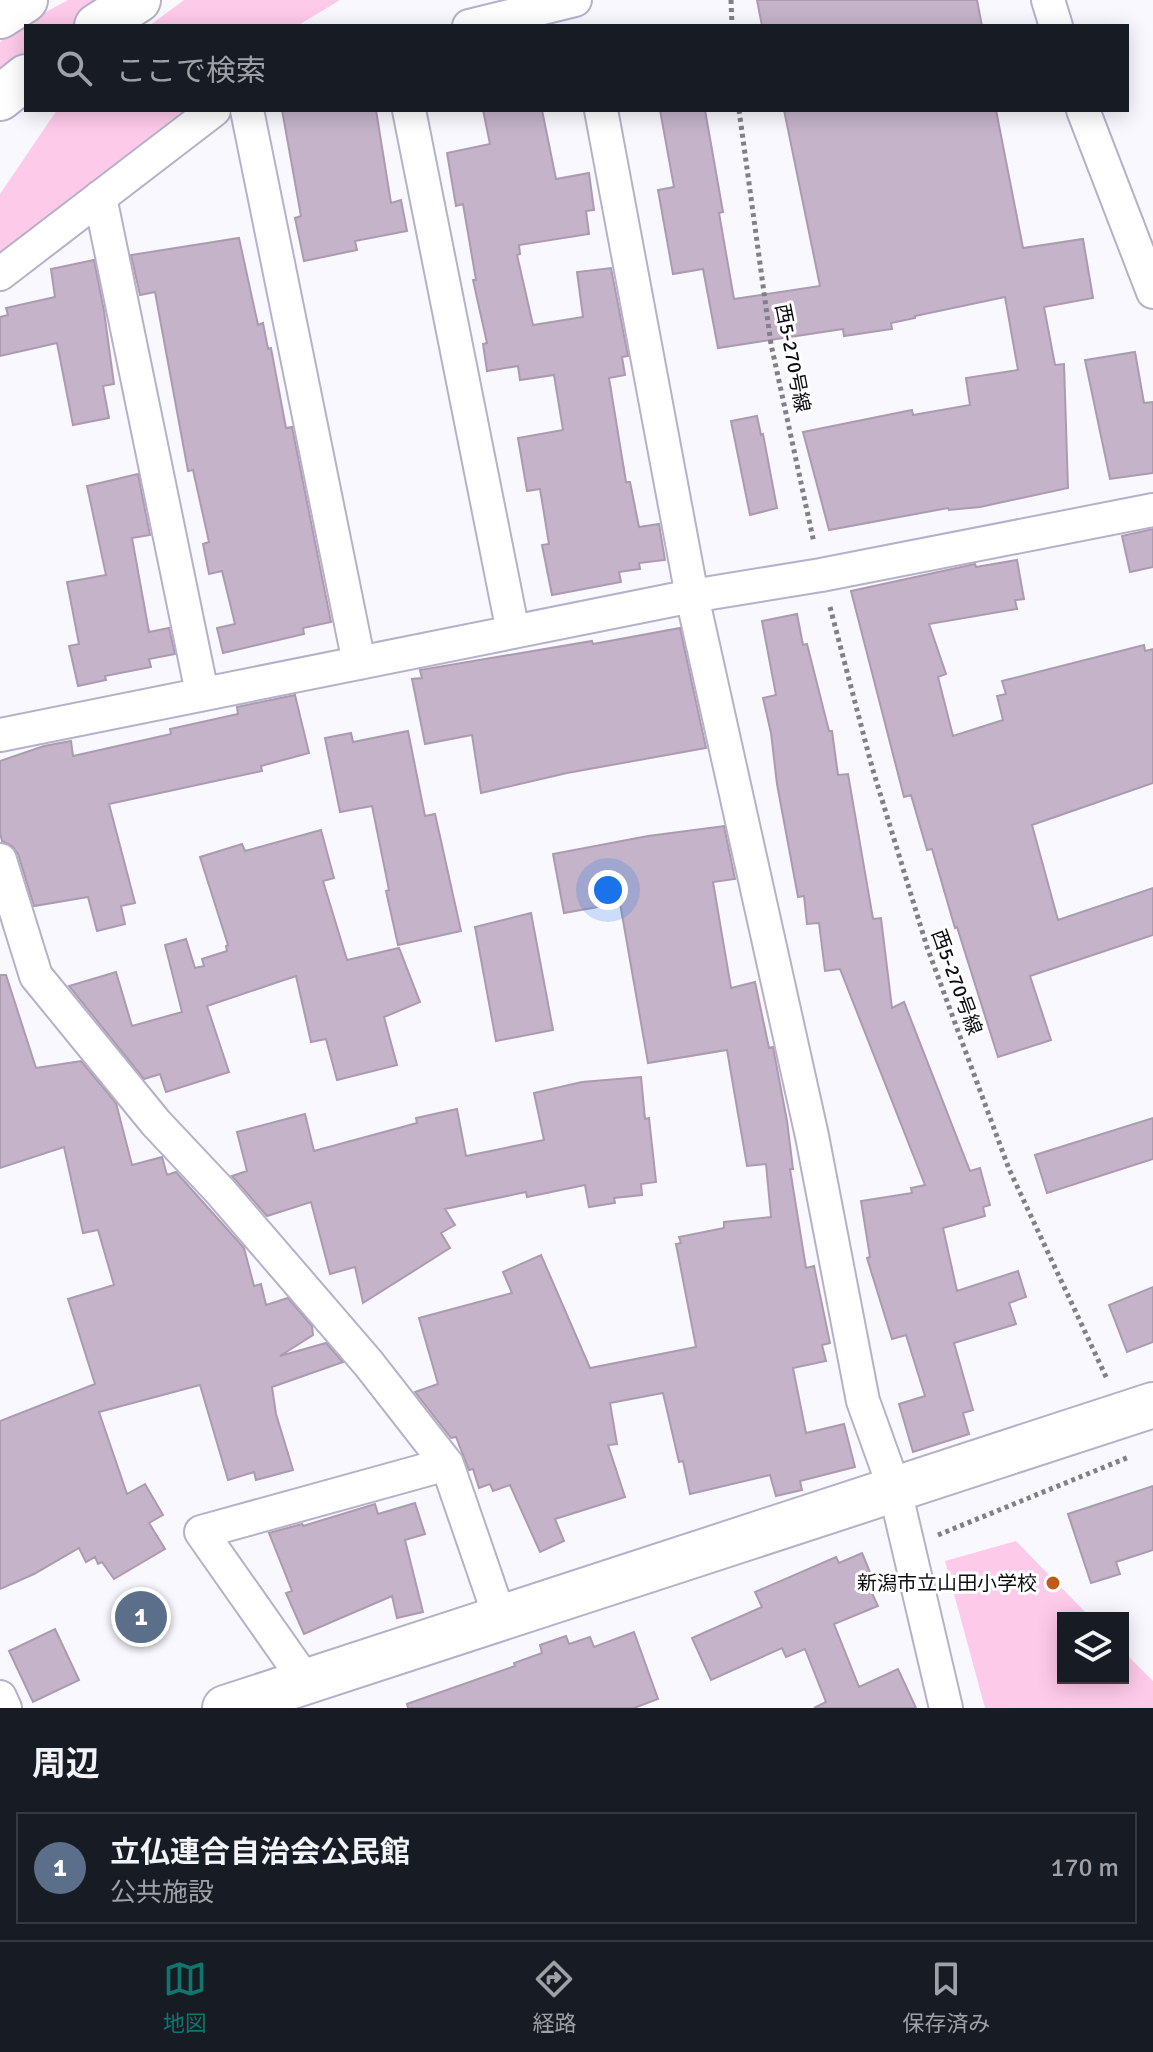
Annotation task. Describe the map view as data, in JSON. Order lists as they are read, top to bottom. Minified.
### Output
{"streets":{"path":["西5-270号線"]},"places":["新潟市立山田小学校"],"page":{"search":"ここで検索","pins":"1","heading":"周辺","list":[{"mark":"1","name":"立仏連合自治会公民館","note":"公共施設","value":"170 m"}],"nav":["地図","経路","保存済み"]}}
